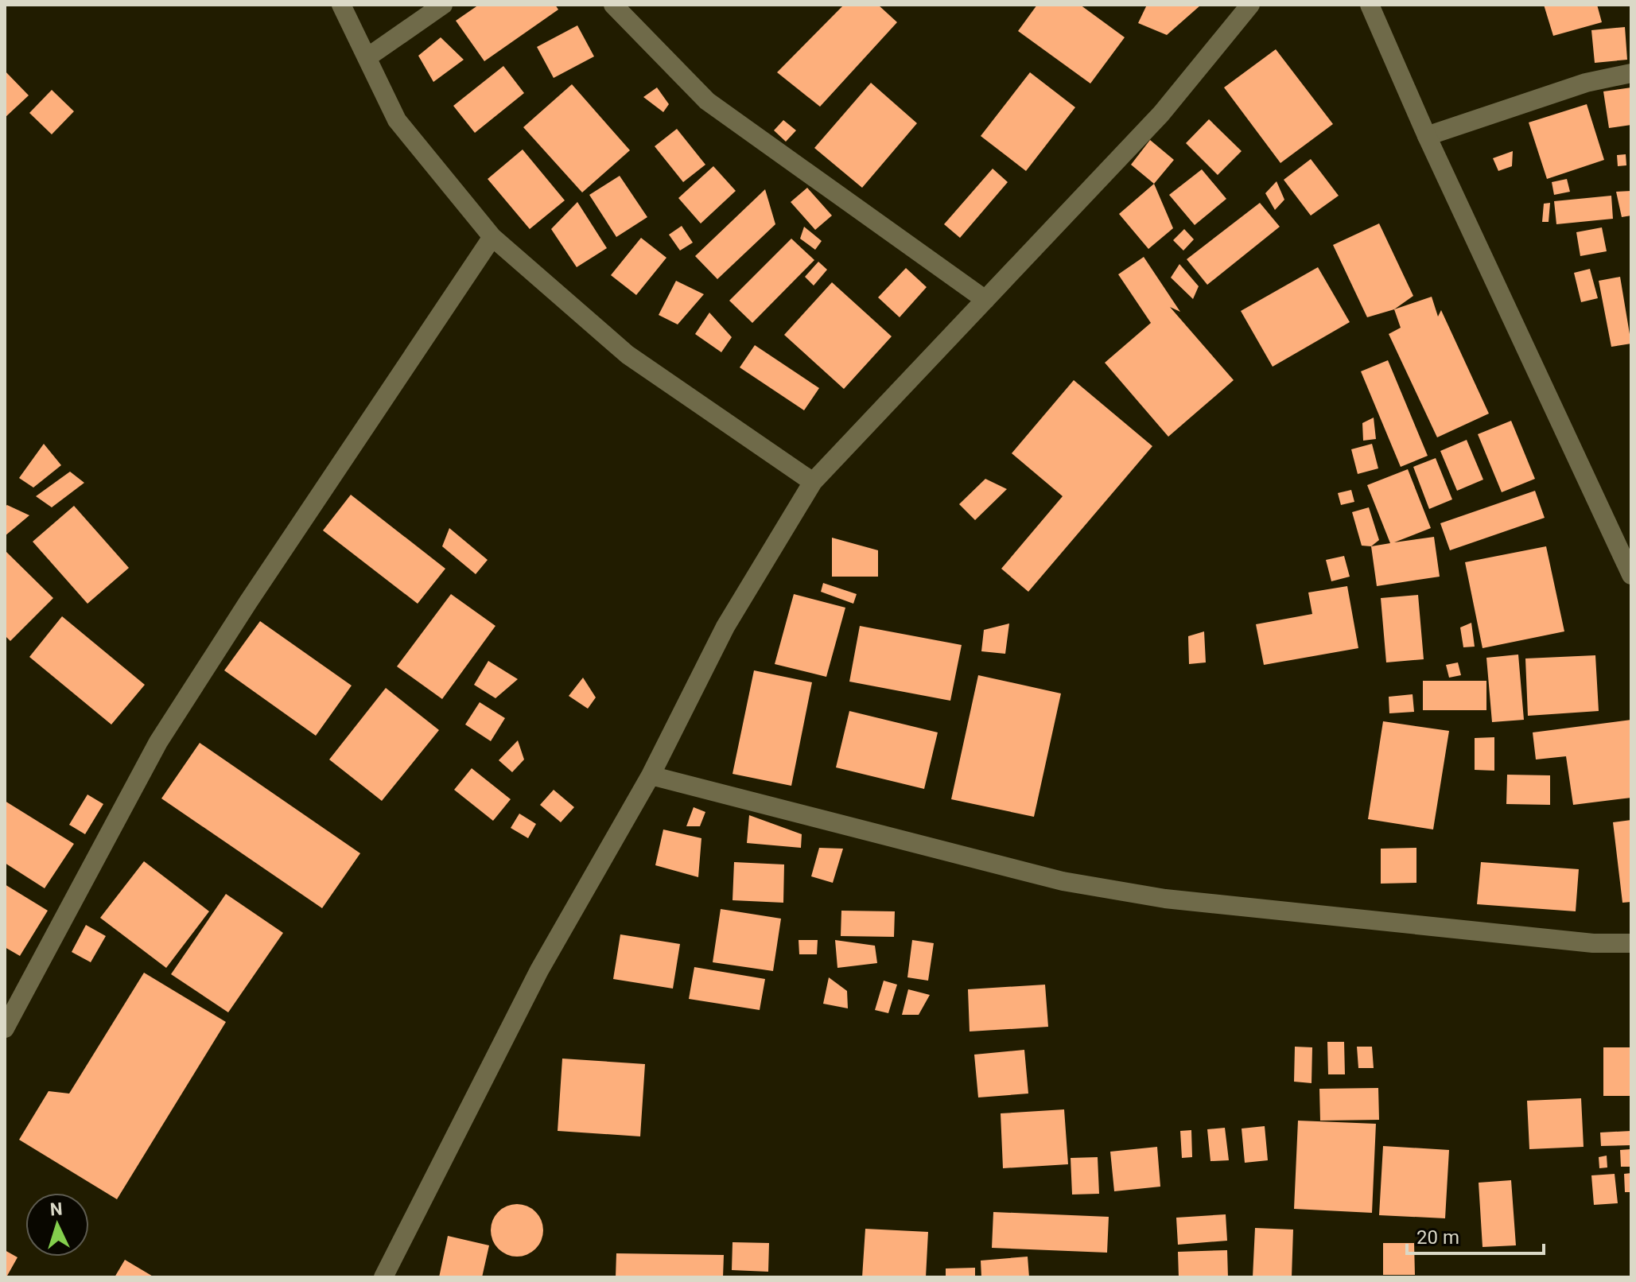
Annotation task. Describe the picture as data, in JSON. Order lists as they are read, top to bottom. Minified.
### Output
{"scale_bar":"20 m","north":"top"}
